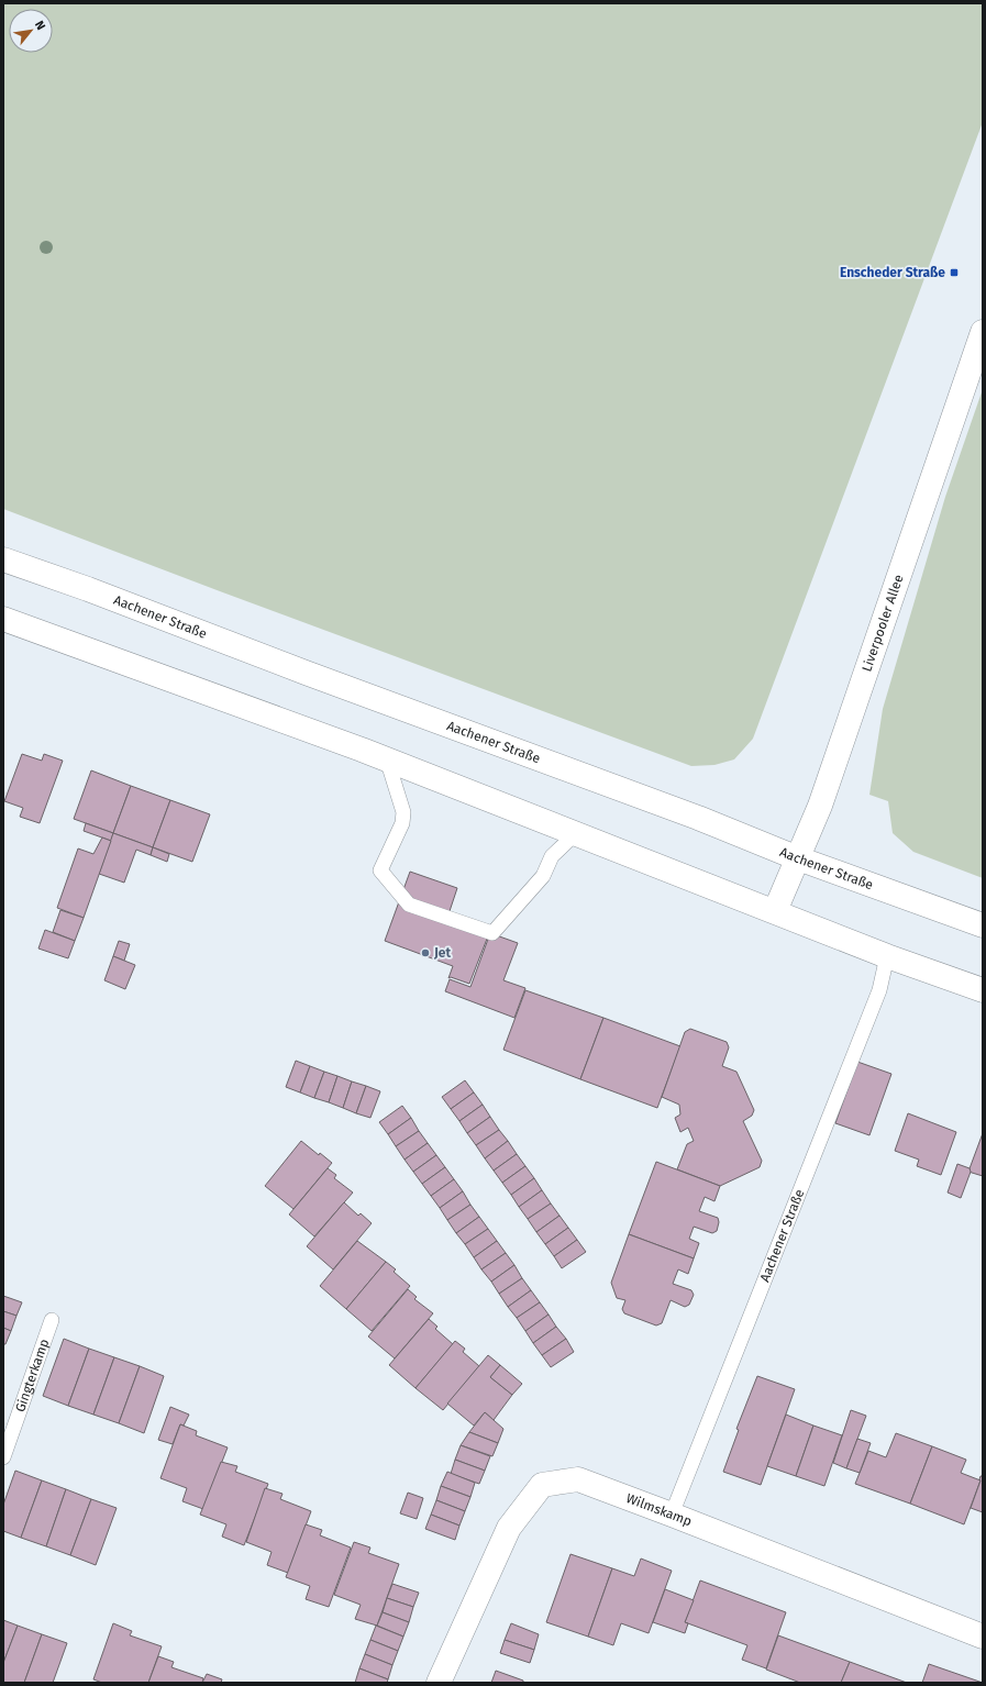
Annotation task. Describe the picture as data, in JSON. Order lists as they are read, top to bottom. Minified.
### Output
{"streets":{"main road":["Aachener Straße","Liverpooler Allee","Wilmskamp"],"lane":["Gingterkamp"]},"crossings":[["Aachener Straße","Liverpooler Allee"],["Aachener Straße","Wilmskamp"]],"places":{"transit":["Enscheder Straße"],"other":["Jet"]},"north":"top right"}
